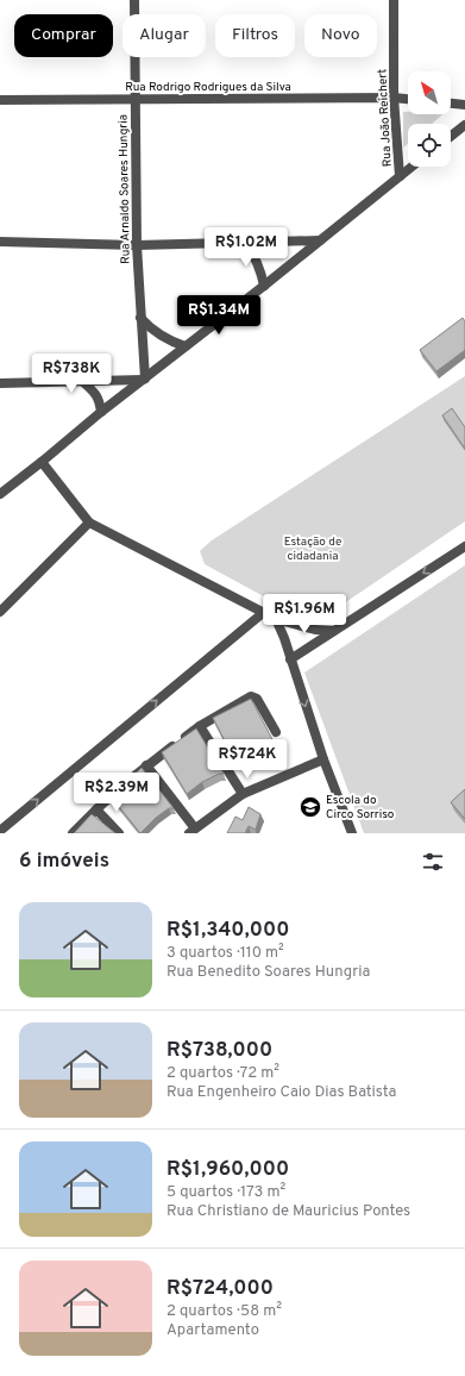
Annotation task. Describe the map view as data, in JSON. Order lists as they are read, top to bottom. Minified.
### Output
{"streets":{"street":["Rua Rodrigo Rodrigues da Silva","Rua João Reichert","Rua Arnaldo Soares Hungria"]},"crossings":[["Rua Rodrigo Rodrigues da Silva","Rua João Reichert"],["Rua Rodrigo Rodrigues da Silva","Rua Arnaldo Soares Hungria"]],"parks":["Estação de cidadania"],"places":{"school or university":["Escola do Circo Sorriso"]},"north":"top left","page":{"chip":["Comprar","Alugar","Filtros","Novo"],"price":["R$1.02M","R$1.34M","R$738K","R$1.96M","R$724K","R$2.39M"],"heading":"6 imóveis","list":[{"name":"R$1,340,000","note":"3 quartos · 110 m² · Rua Benedito Soares Hungria"},{"name":"R$738,000","note":"2 quartos · 72 m² · Rua Engenheiro Caio Dias Batista"},{"name":"R$1,960,000","note":"5 quartos · 173 m² · Rua Christiano de Mauricius Pontes"},{"name":"R$724,000","note":"2 quartos · 58 m² · Apartamento"}]}}
